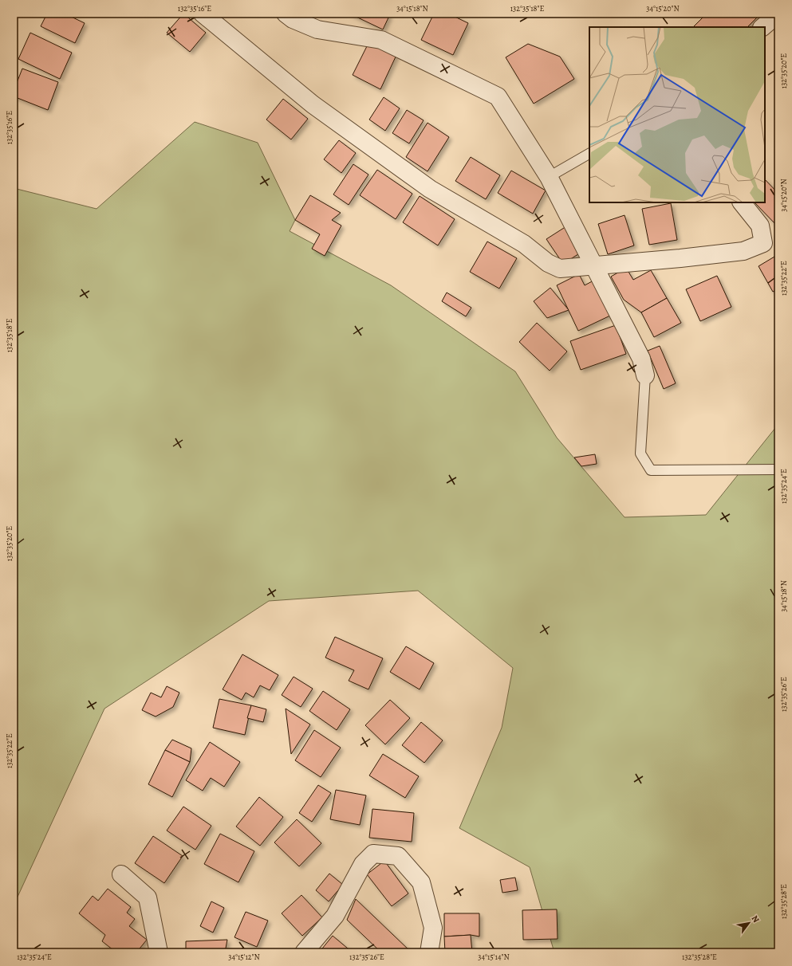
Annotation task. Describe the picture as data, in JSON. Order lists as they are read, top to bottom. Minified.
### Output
{"north":"top right","coordinates":["132°35'16\"E","34°15'18\"N","132°35'18\"E","34°15'20\"N","132°35'20\"E","132°35'22\"E","132°35'24\"E","132°35'26\"E","132°35'28\"E","34°15'12\"N","34°15'14\"N"]}
